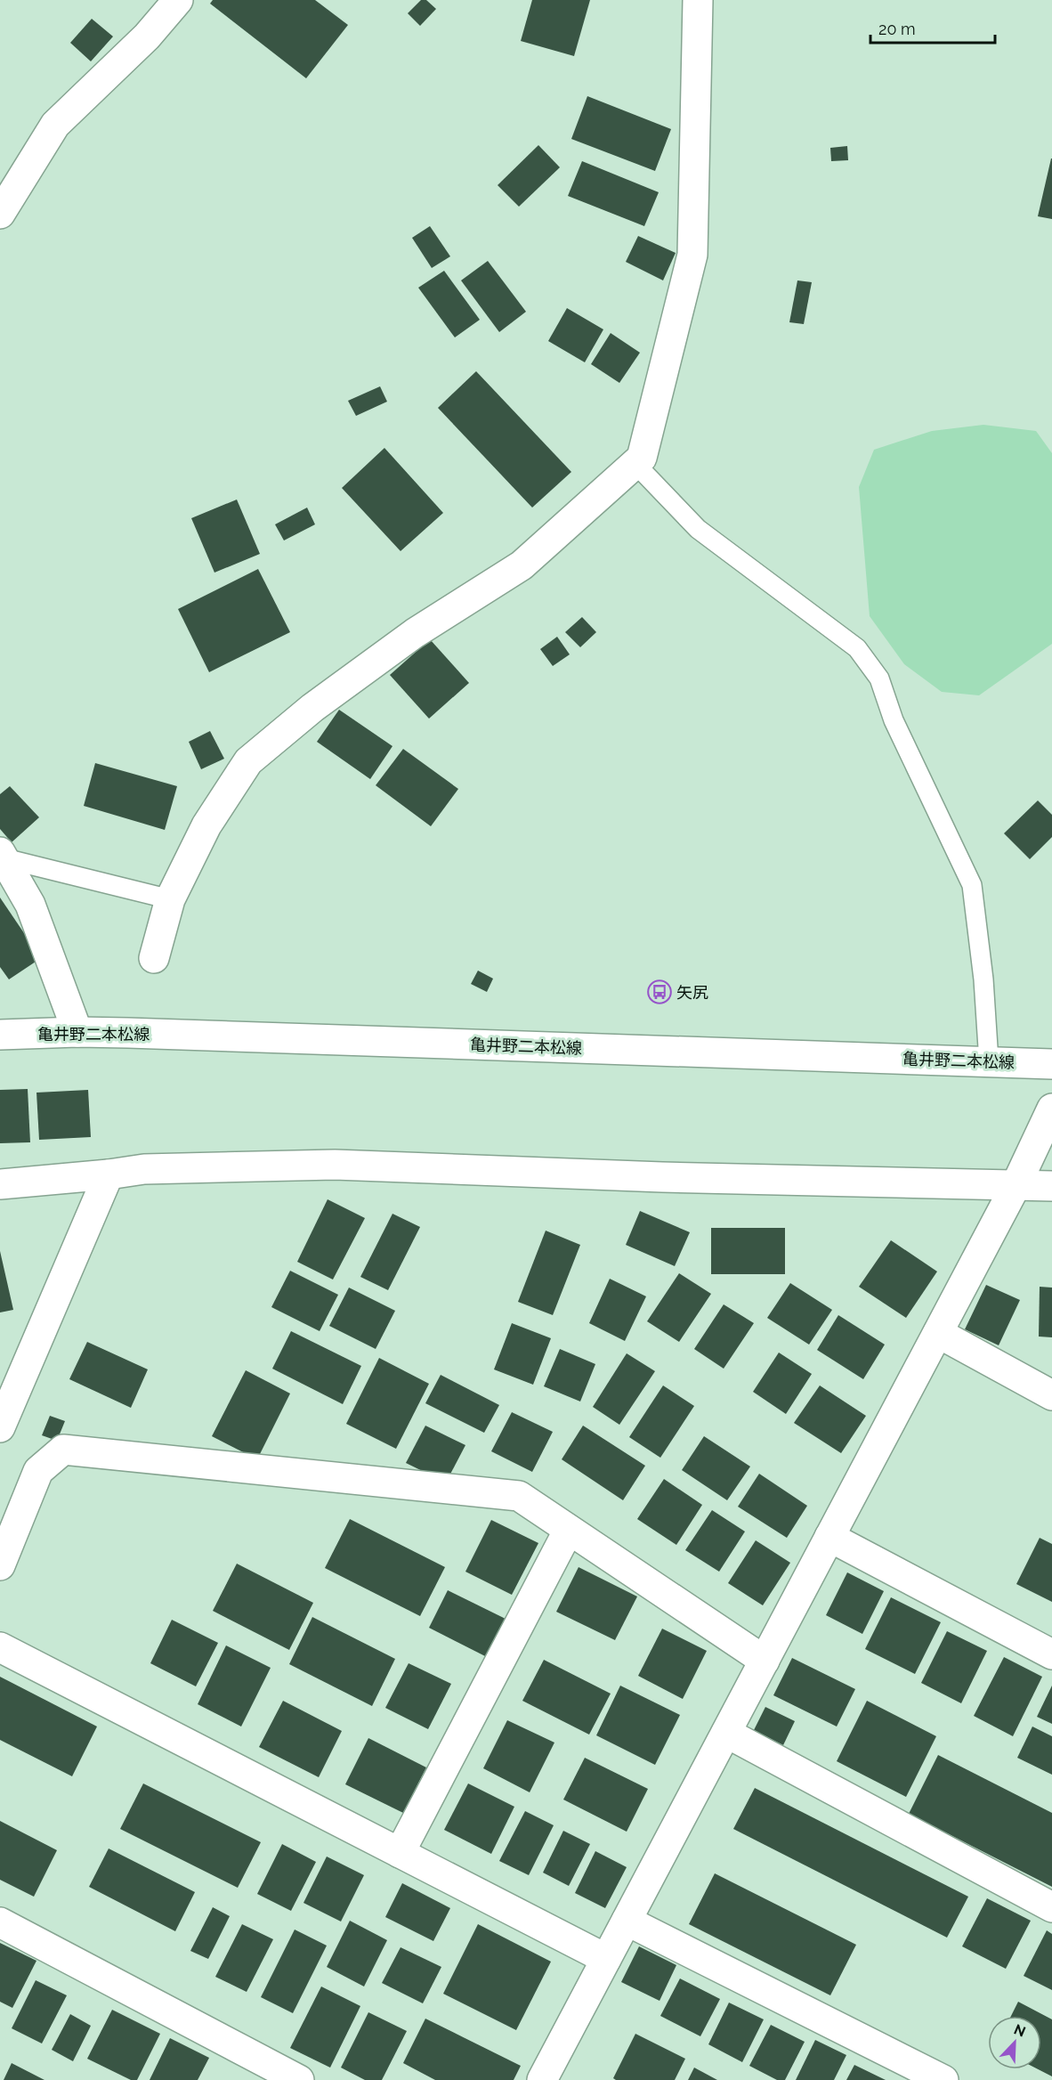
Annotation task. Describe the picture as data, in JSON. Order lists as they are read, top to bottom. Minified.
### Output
{"streets":{"street":["亀井野二本松線"]},"places":{"bus stop":["矢尻"]},"scale_bar":"20 m","north":"top right"}
